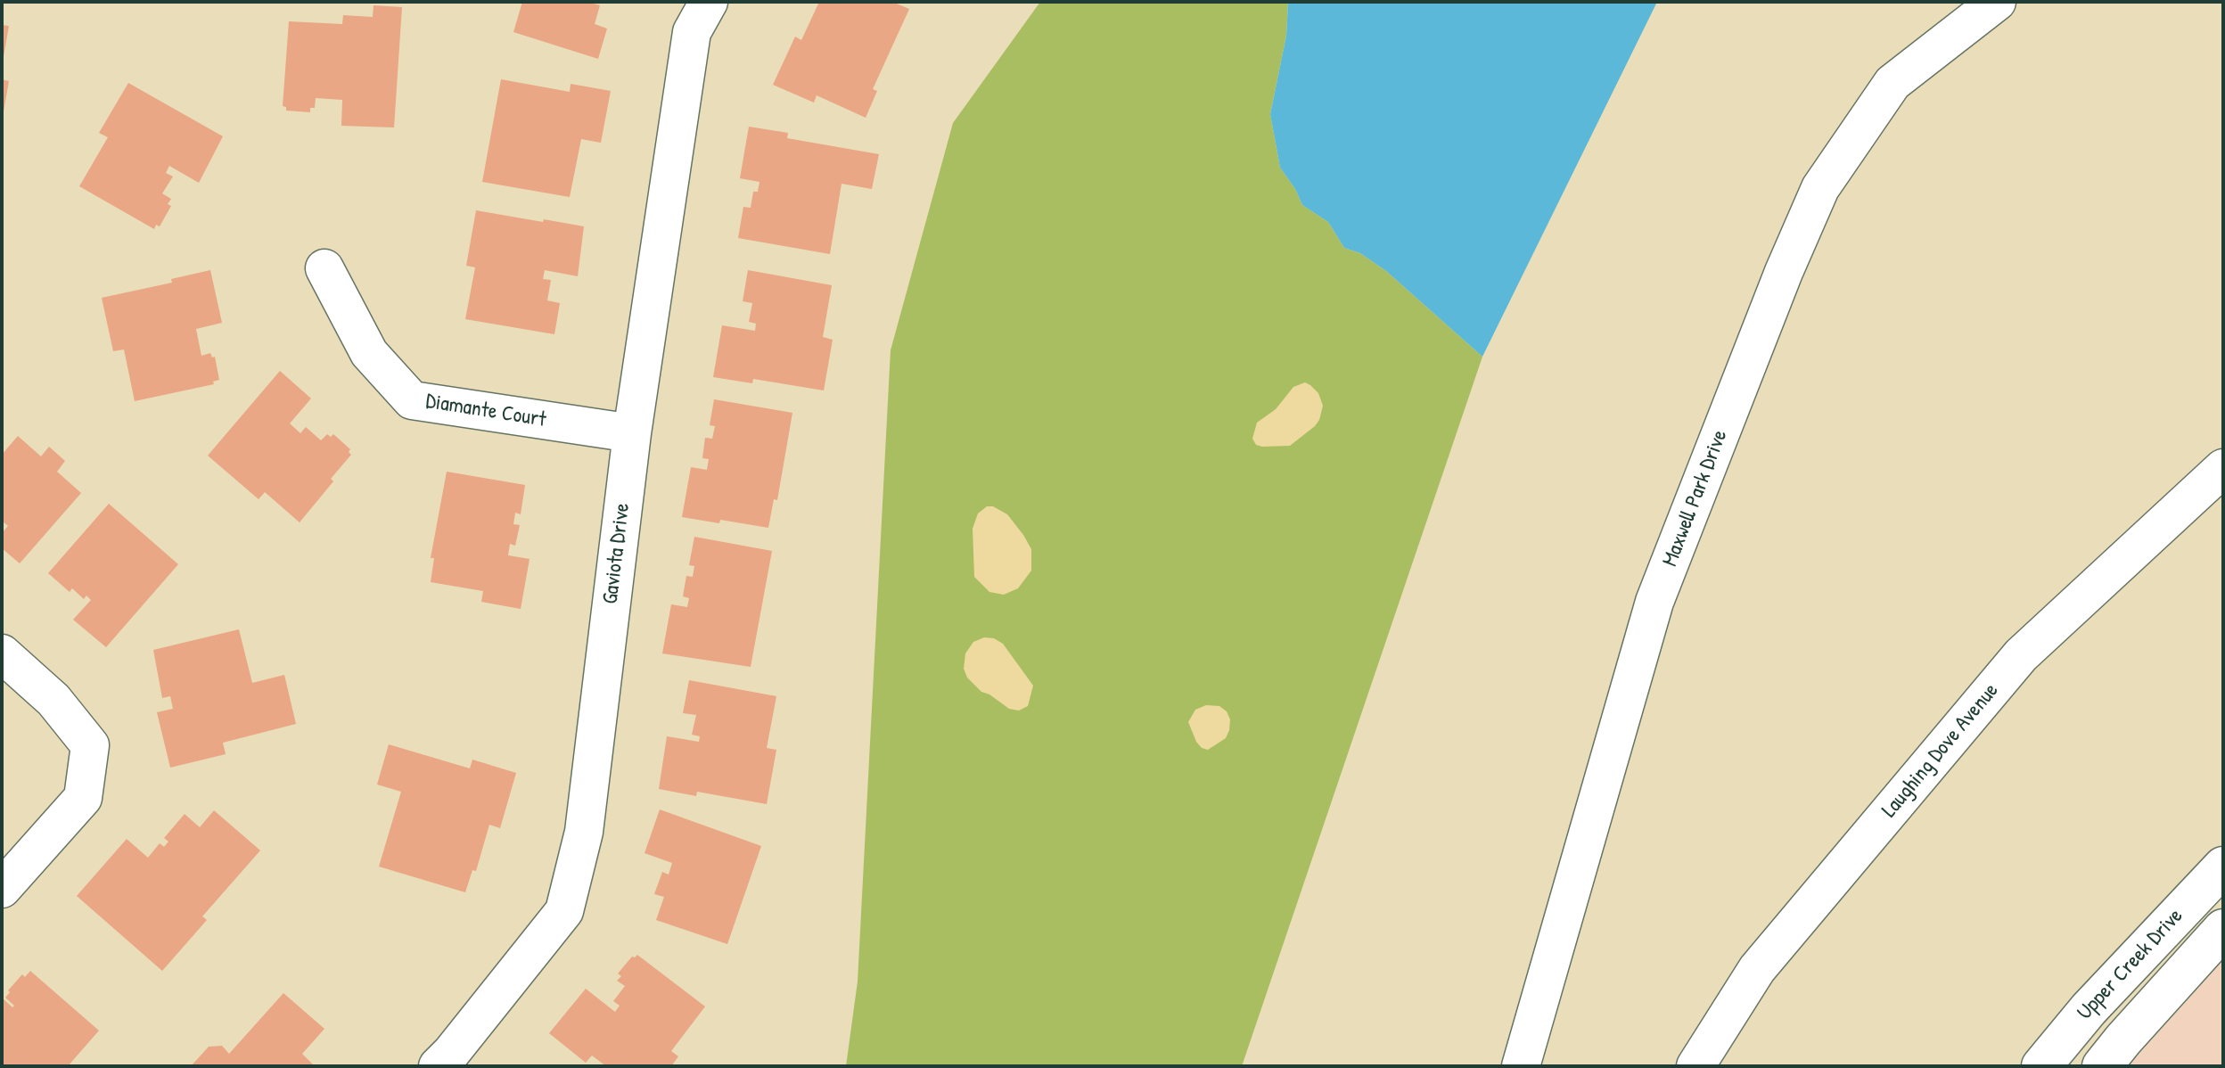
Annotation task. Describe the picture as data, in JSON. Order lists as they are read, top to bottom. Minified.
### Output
{"streets":{"street":["Diamante Court","Maxwell Park Drive","Gaviota Drive","Laughing Dove Avenue","Upper Creek Drive"]},"crossings":[["Diamante Court","Gaviota Drive"]]}
